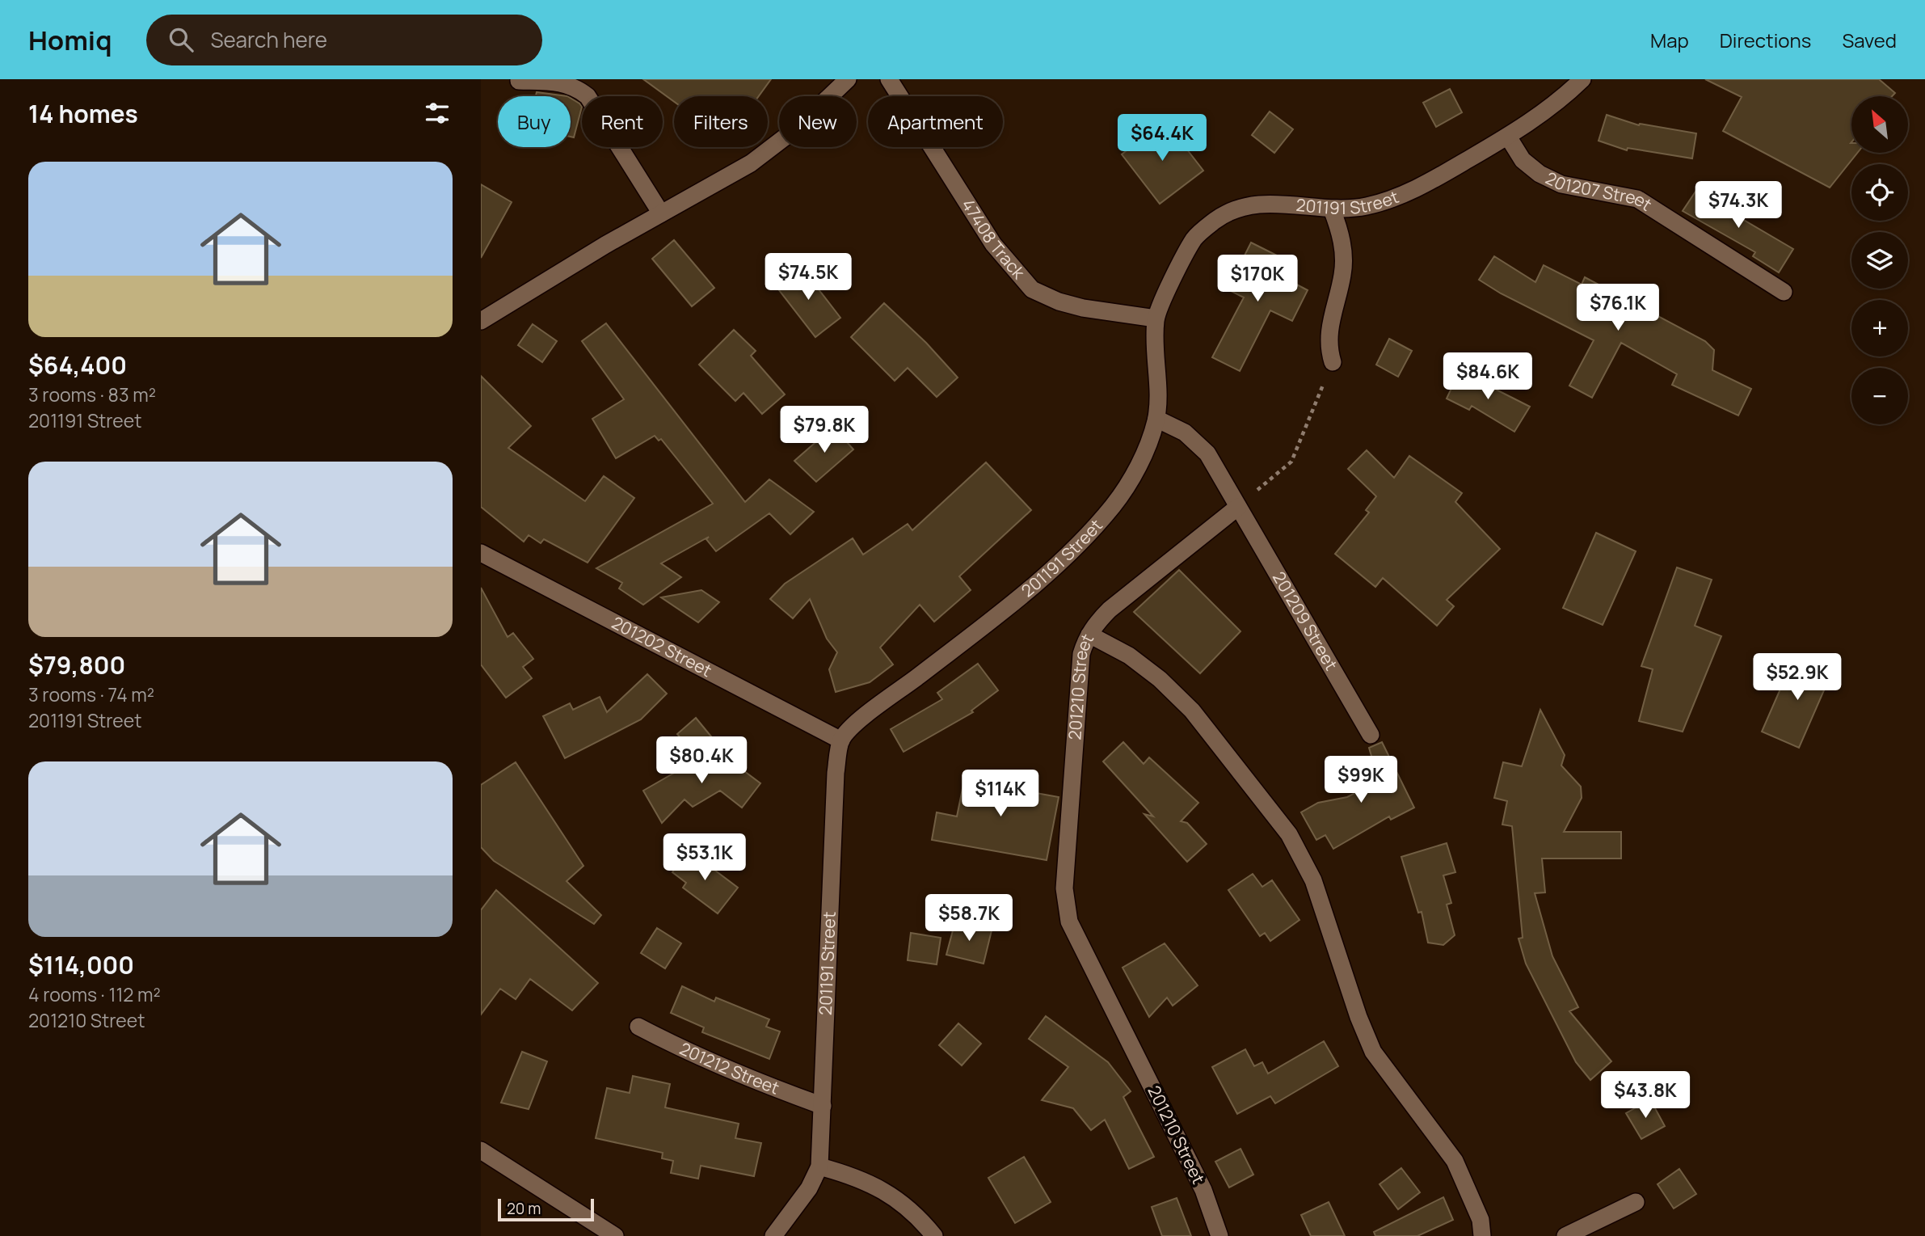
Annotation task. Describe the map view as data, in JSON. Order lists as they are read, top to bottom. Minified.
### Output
{"streets":{"street":["201207 Street","201191 Street","47408 Track","201209 Street","201202 Street","201210 Street","201212 Street"]},"crossings":[["201207 Street","201191 Street"],["201191 Street","47408 Track"],["201191 Street","201209 Street"],["201191 Street","201202 Street"],["201191 Street","201212 Street"],["201209 Street","201210 Street"]],"scale_bar":"20 m","north":"top left","page":{"header":"Homiq","search":"Search here","nav":["Map","Directions","Saved"],"heading":"14 homes","map_buttons":["+","−"],"chip":["Buy","Rent","Filters","New","Apartment"],"price":["$64.4K","$74.3K","$74.5K","$170K","$76.1K","$84.6K","$79.8K","$52.9K","$80.4K","$99K","$114K","$53.1K","$58.7K","$43.8K"],"list":[{"name":"$64,400","note":"3 rooms · 83 m² · 201191 Street"},{"name":"$79,800","note":"3 rooms · 74 m² · 201191 Street"},{"name":"$114,000","note":"4 rooms · 112 m² · 201210 Street"}],"scale":"20 m"}}
